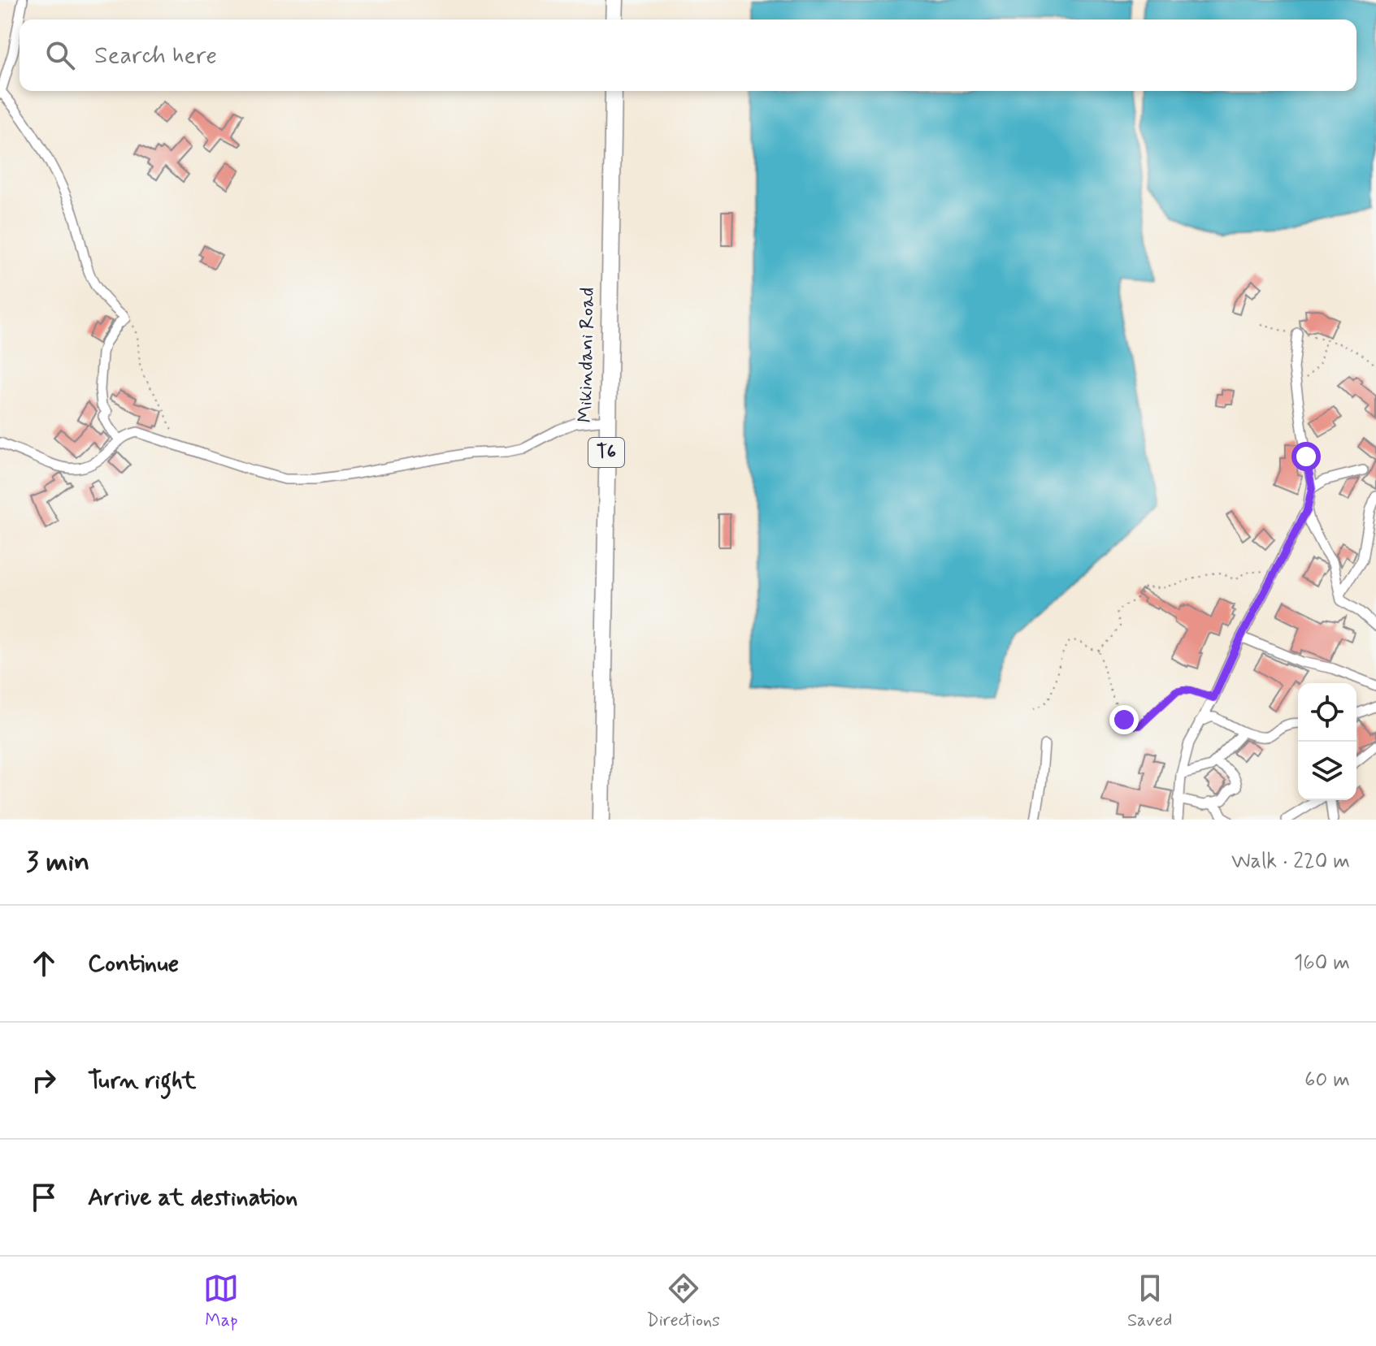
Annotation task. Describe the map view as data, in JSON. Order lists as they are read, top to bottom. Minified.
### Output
{"streets":{"highway":["Mikindani Road","T6"]},"page":{"search":"Search here","heading":["3 min","Walk · 220 m"],"list":[["Continue","160 m"],["Turn right","60 m"],"Arrive at destination"],"nav":["Map","Directions","Saved"]}}
